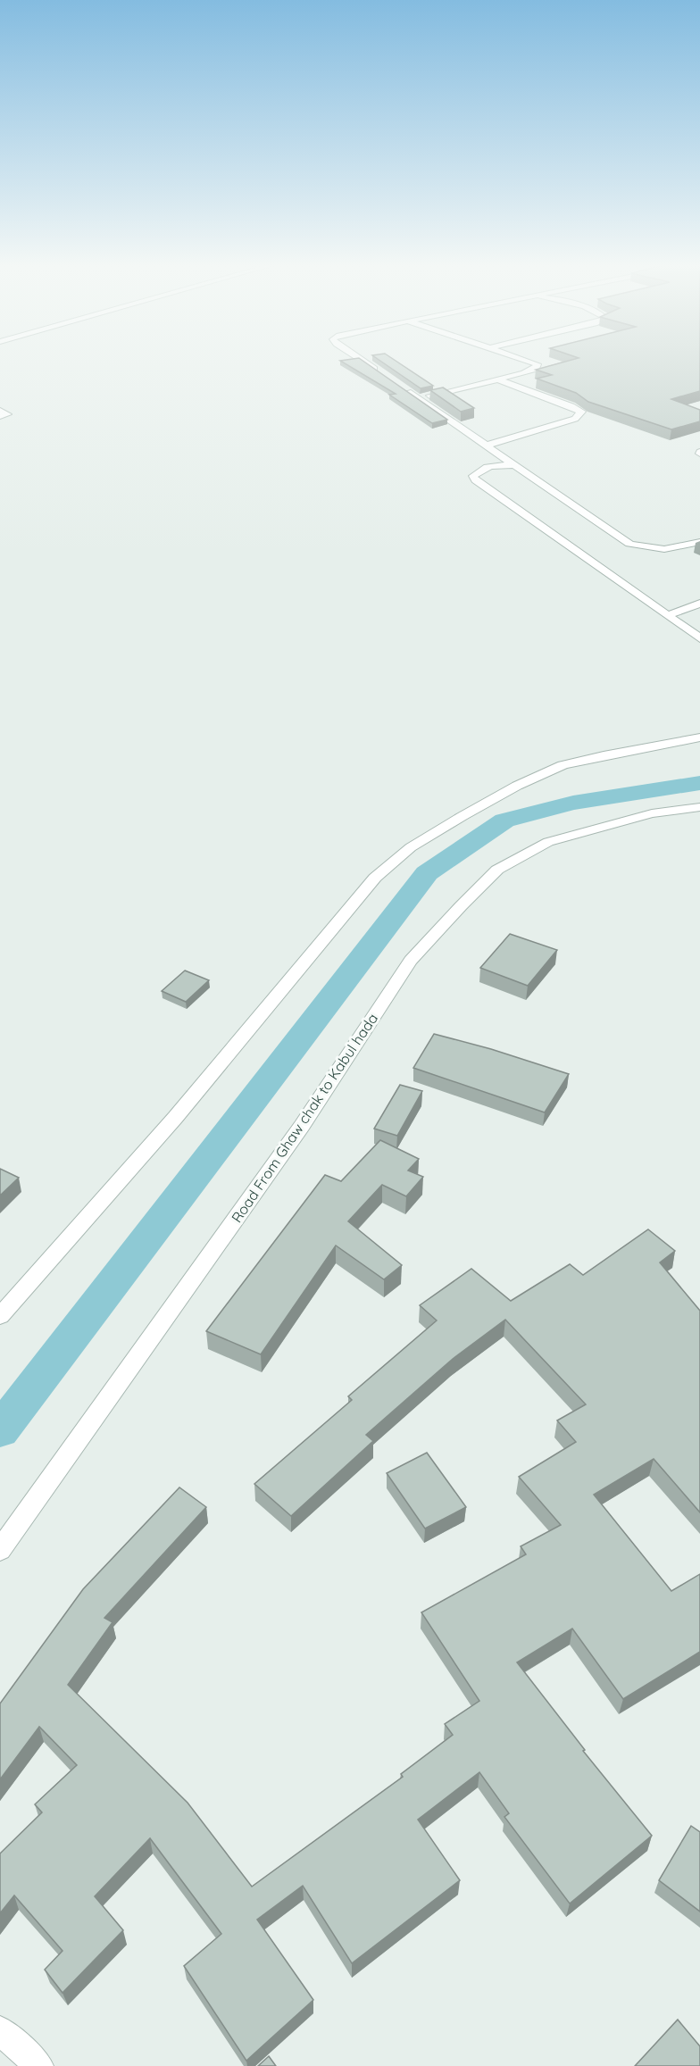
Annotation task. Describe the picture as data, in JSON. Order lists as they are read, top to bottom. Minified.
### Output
{"streets":{"street":["Road From Ghaw chak to Kabul hada"]}}
